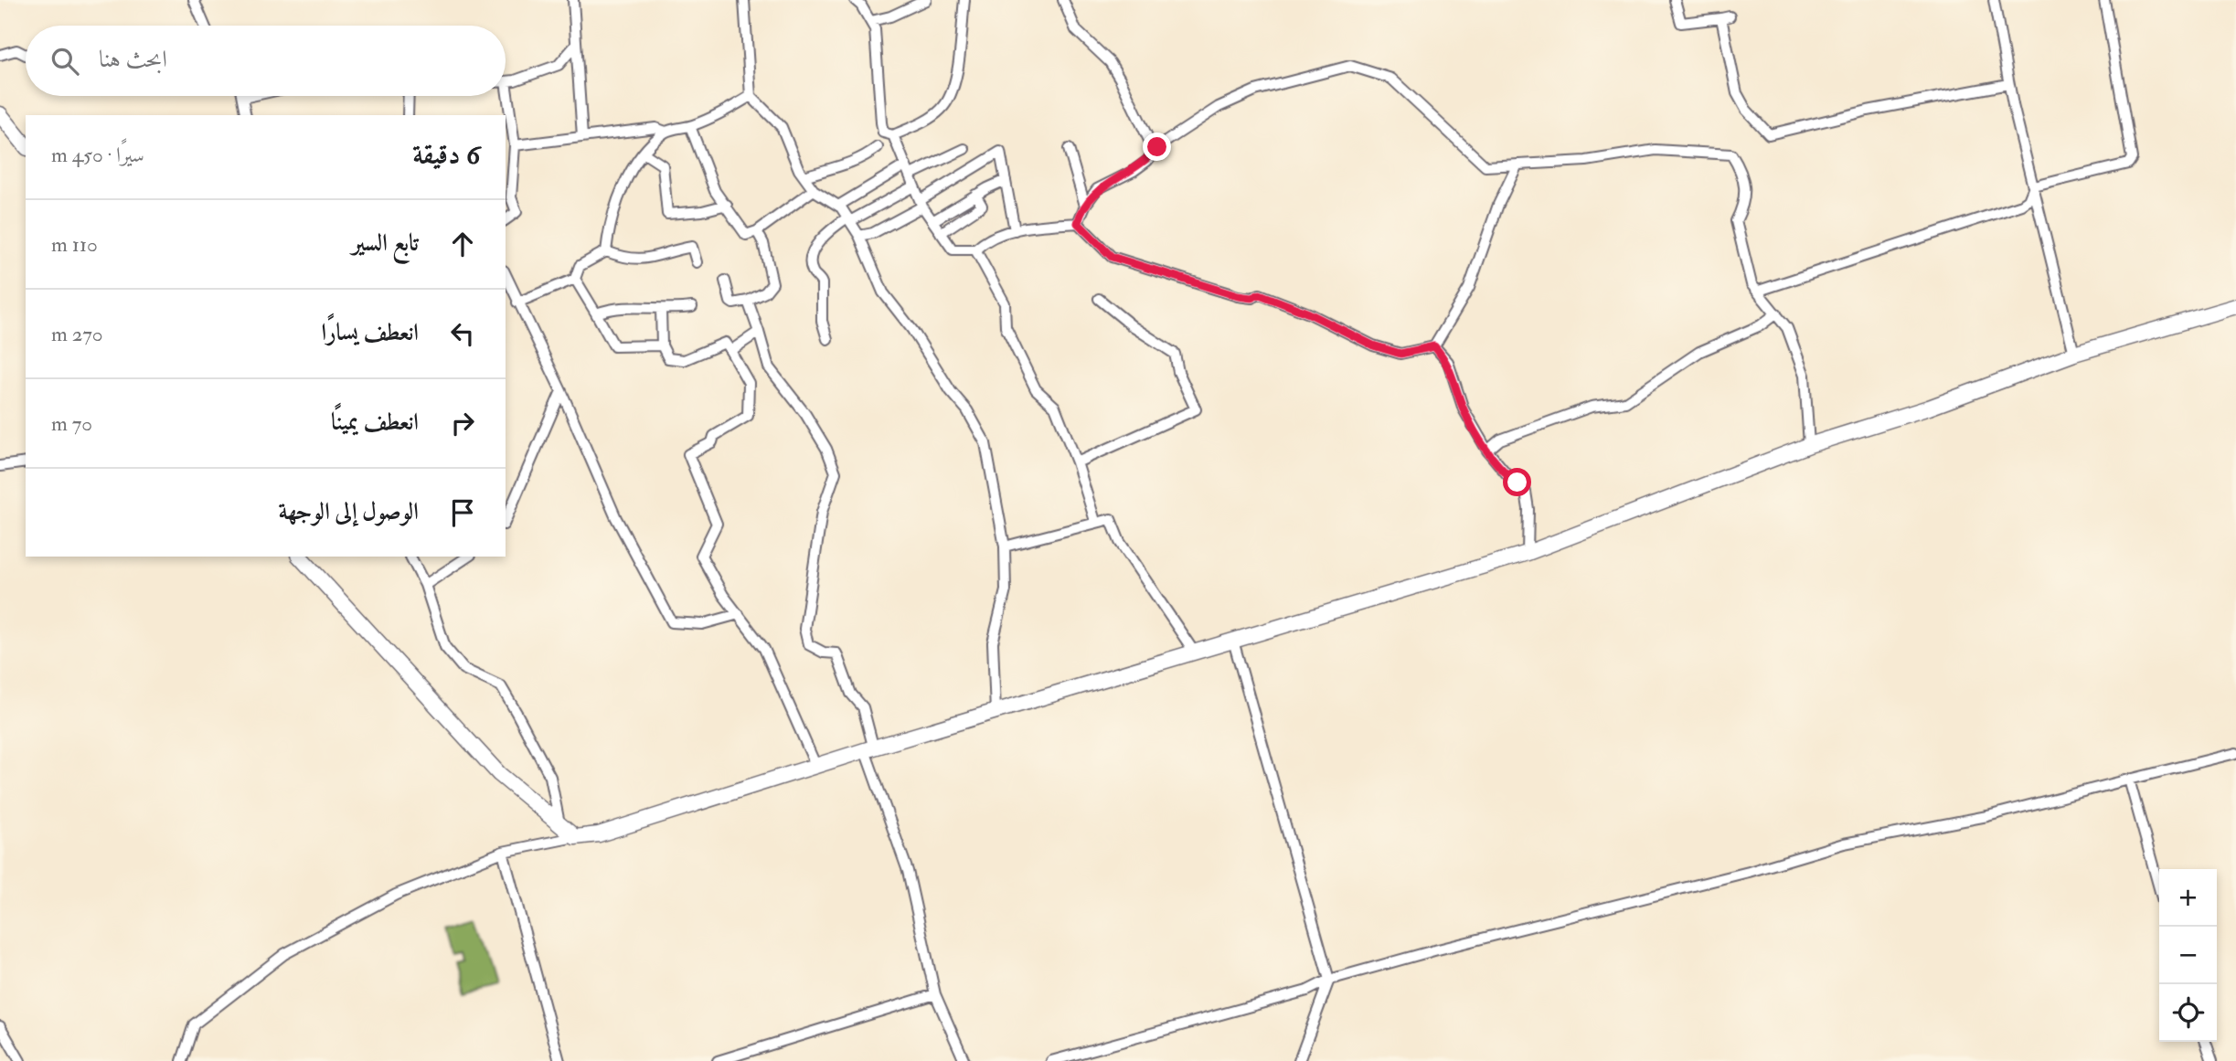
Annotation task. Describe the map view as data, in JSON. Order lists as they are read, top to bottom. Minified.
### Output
{"page":{"search":"ابحث هنا","heading":["6 دقيقة","سيرًا · 450 m"],"list":[["تابع السير","110 m"],["انعطف يسارًا","270 m"],["انعطف يمينًا","70 m"],"الوصول إلى الوجهة"],"map_buttons":["+","−"]}}
